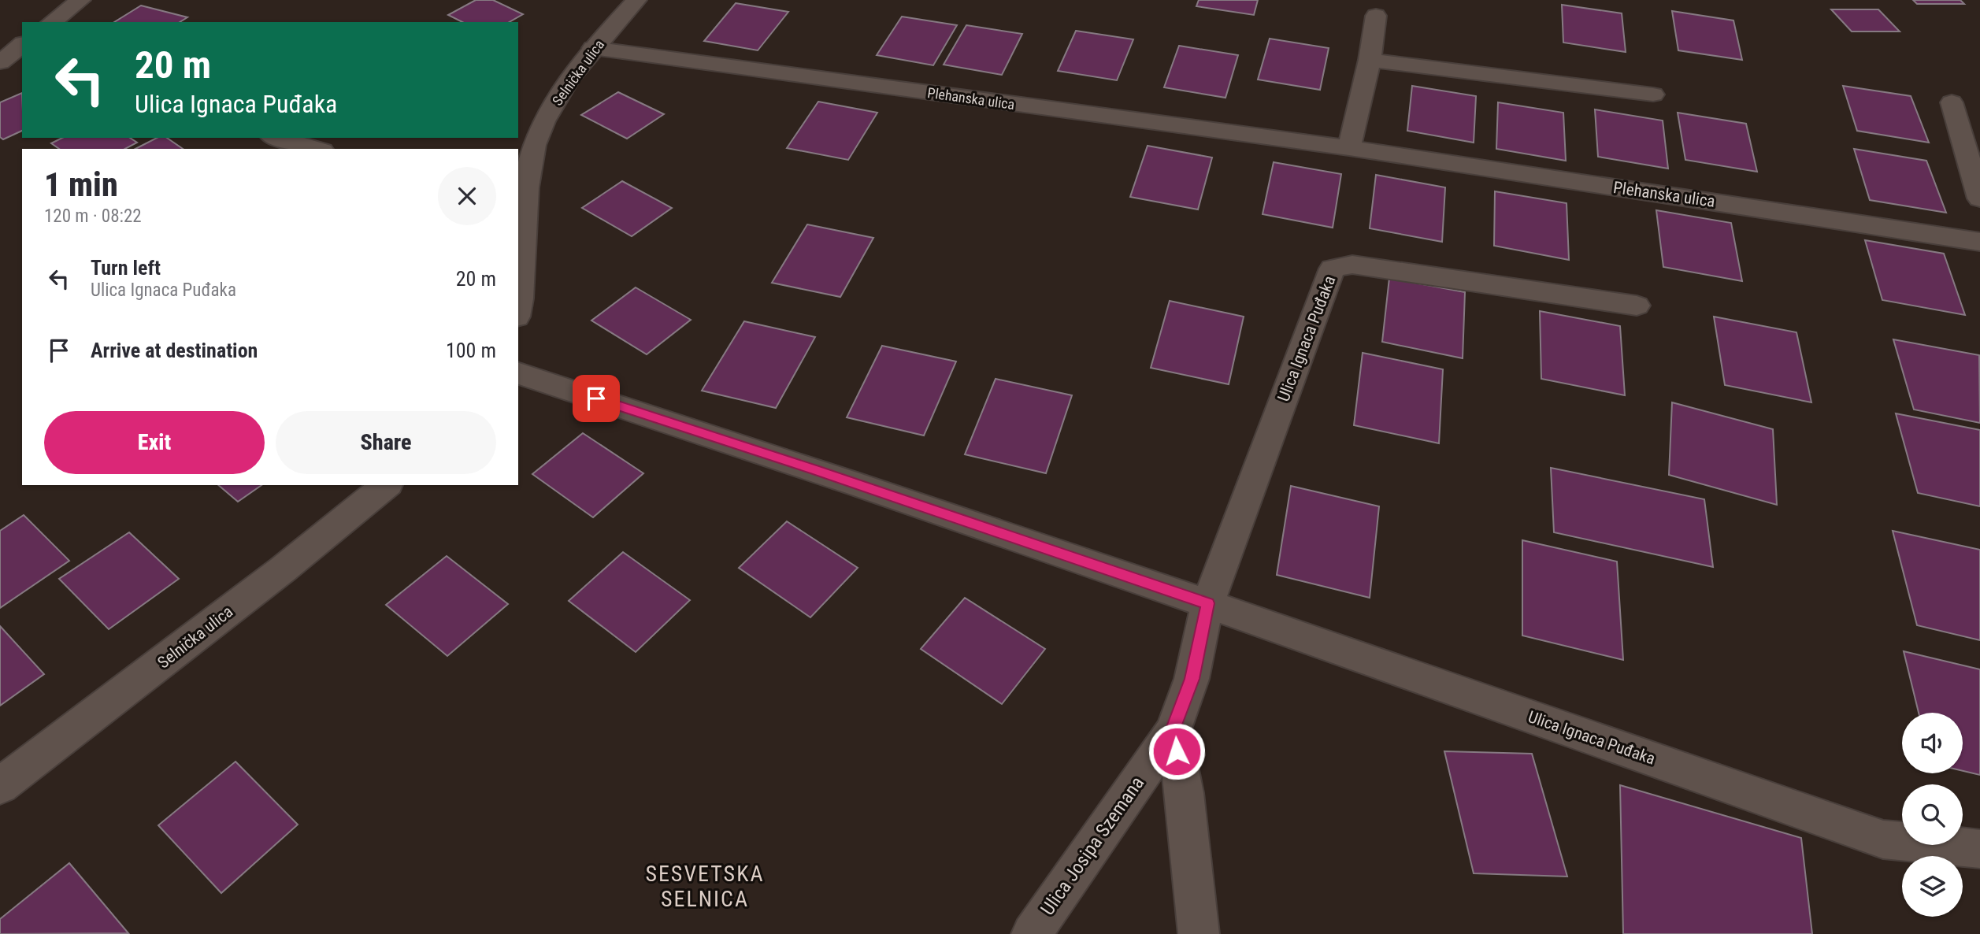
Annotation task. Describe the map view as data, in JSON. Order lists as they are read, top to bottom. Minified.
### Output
{"streets":{"street":["Selnička ulica","Plehanska ulica","Ulica Ignaca Puđaka","Ulica Josipa Szemana"]},"crossings":[["Selnička ulica","Plehanska ulica"],["Ulica Ignaca Puđaka","Ulica Josipa Szemana"]],"districts":["SESVETSKA SELNICA"],"page":{"turn":["20 m","Ulica Ignaca Puđaka"],"heading":["1 min","120 m · 08:22"],"list":[{"name":"Turn left","note":"Ulica Ignaca Puđaka","value":"20 m"},{"name":"Arrive at destination","value":"100 m"}],"buttons":["Exit","Share"]}}
